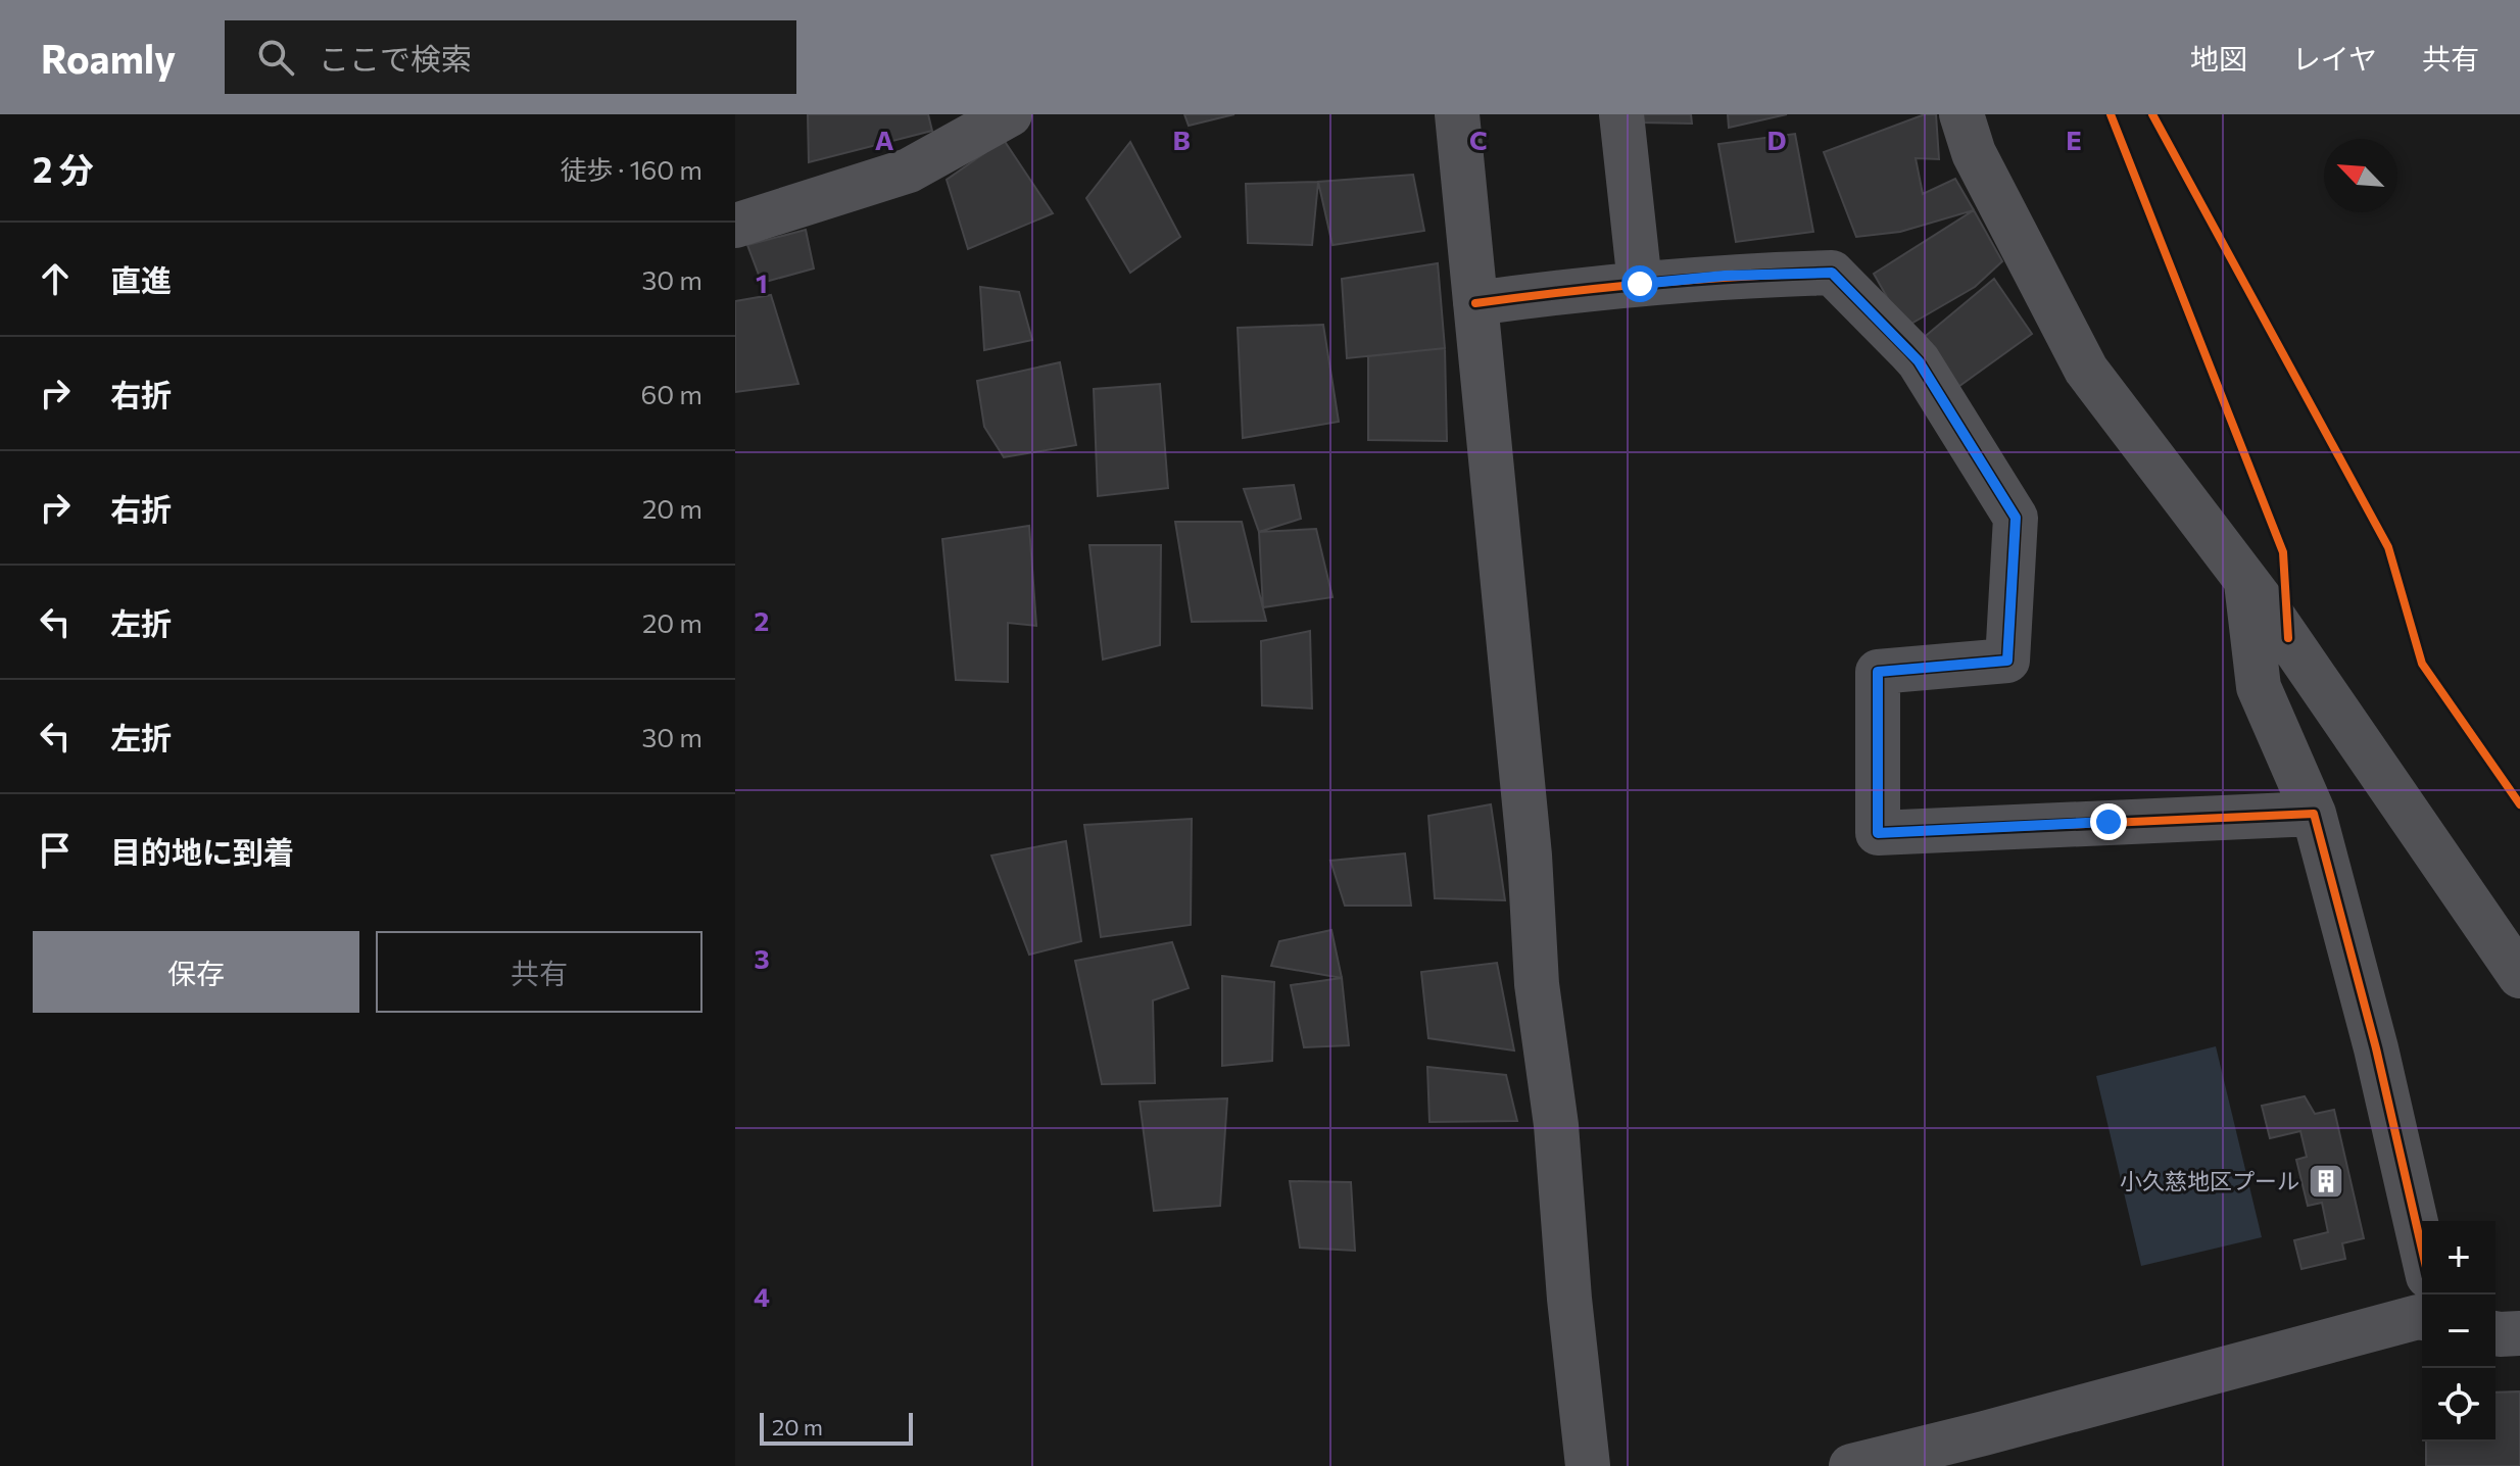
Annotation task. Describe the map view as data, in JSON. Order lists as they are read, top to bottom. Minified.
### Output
{"places":{"building":["小久慈地区プール"]},"scale_bar":"20 m","north":"top left","page":{"header":"Roamly","search":"ここで検索","nav":["地図","レイヤ","共有"],"heading":["2 分","徒歩 · 160 m"],"list":[["直進","30 m"],["右折","60 m"],["右折","20 m"],["左折","20 m"],["左折","30 m"],"目的地に到着"],"buttons":["保存","共有"],"map_buttons":["+","−"],"scale":"20 m"},"grid":{"columns":["A","B","C","D","E"],"rows":["1","2","3","4"]}}
